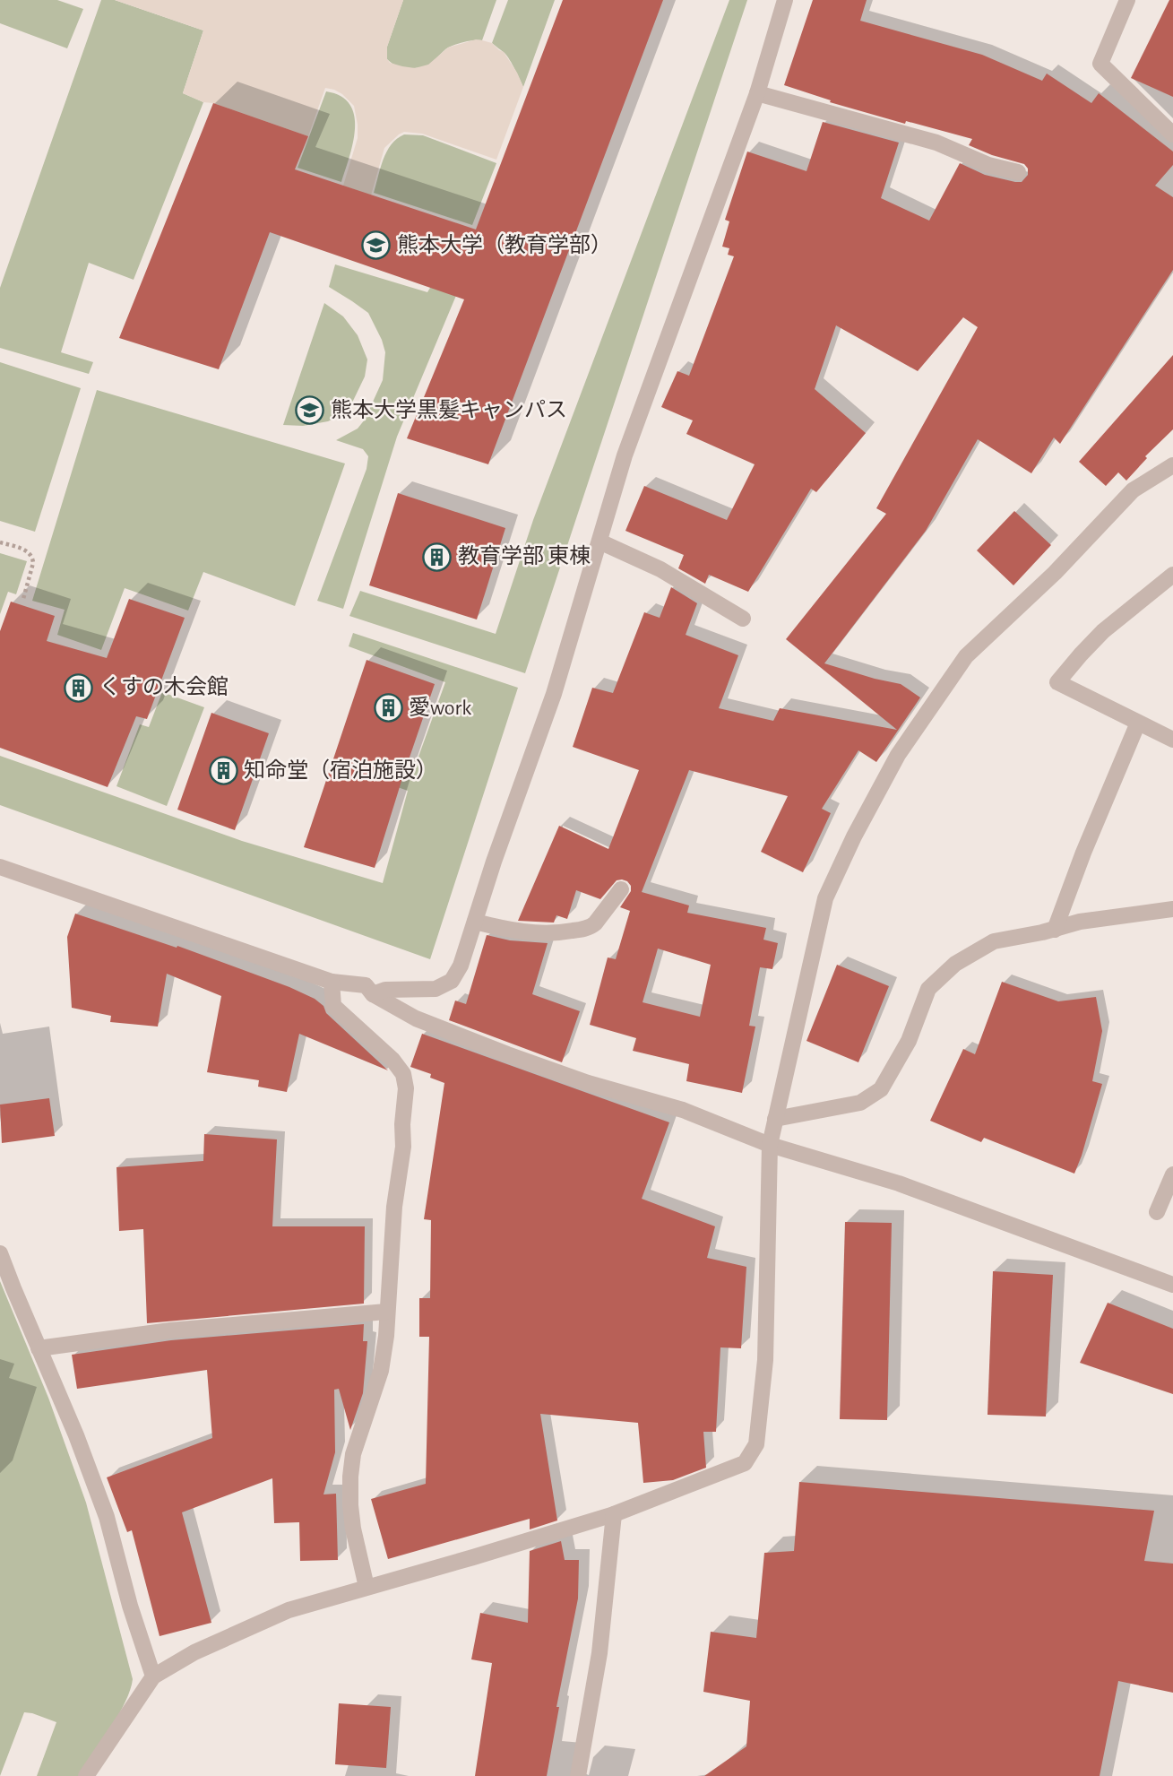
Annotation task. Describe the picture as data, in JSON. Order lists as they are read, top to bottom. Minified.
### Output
{"places":{"school or university":["熊本大学（教育学部）","熊本大学黒髪キャンパス"],"building":["教育学部 東棟","くすの木会館","愛work","知命堂（宿泊施設）"]}}
